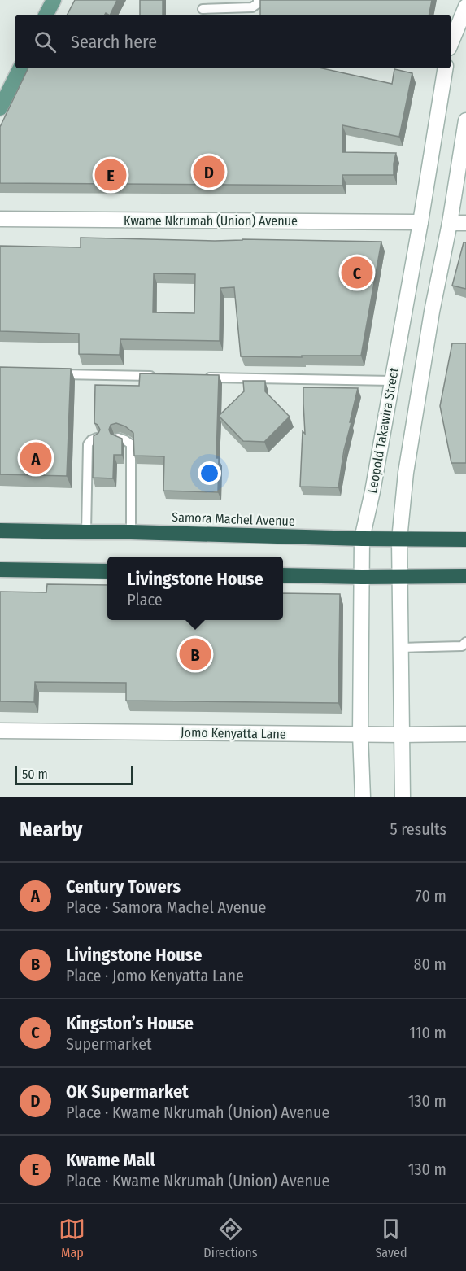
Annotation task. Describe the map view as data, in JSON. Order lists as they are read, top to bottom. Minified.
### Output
{"streets":{"highway":["Samora Machel Avenue"],"street":["Kwame Nkrumah (Union) Avenue","Leopold Takawira Street","Jomo Kenyatta Lane"]},"crossings":[["Kwame Nkrumah (Union) Avenue","Leopold Takawira Street"],["Leopold Takawira Street","Samora Machel Avenue"],["Leopold Takawira Street","Jomo Kenyatta Lane"]],"scale_bar":"50 m","page":{"search":"Search here","pins":["D","E","C","A","B"],"popup":["Livingstone House","Place"],"scale":"50 m","heading":["Nearby","5 results"],"list":[{"mark":"A","name":"Century Towers","note":"Place · Samora Machel Avenue","value":"70 m"},{"mark":"B","name":"Livingstone House","note":"Place · Jomo Kenyatta Lane","value":"80 m"},{"mark":"C","name":"Kingston’s House","note":"Supermarket","value":"110 m"},{"mark":"D","name":"OK Supermarket","note":"Place · Kwame Nkrumah (Union) Avenue","value":"130 m"},{"mark":"E","name":"Kwame Mall","note":"Place · Kwame Nkrumah (Union) Avenue","value":"130 m"}],"nav":["Map","Directions","Saved"]}}
